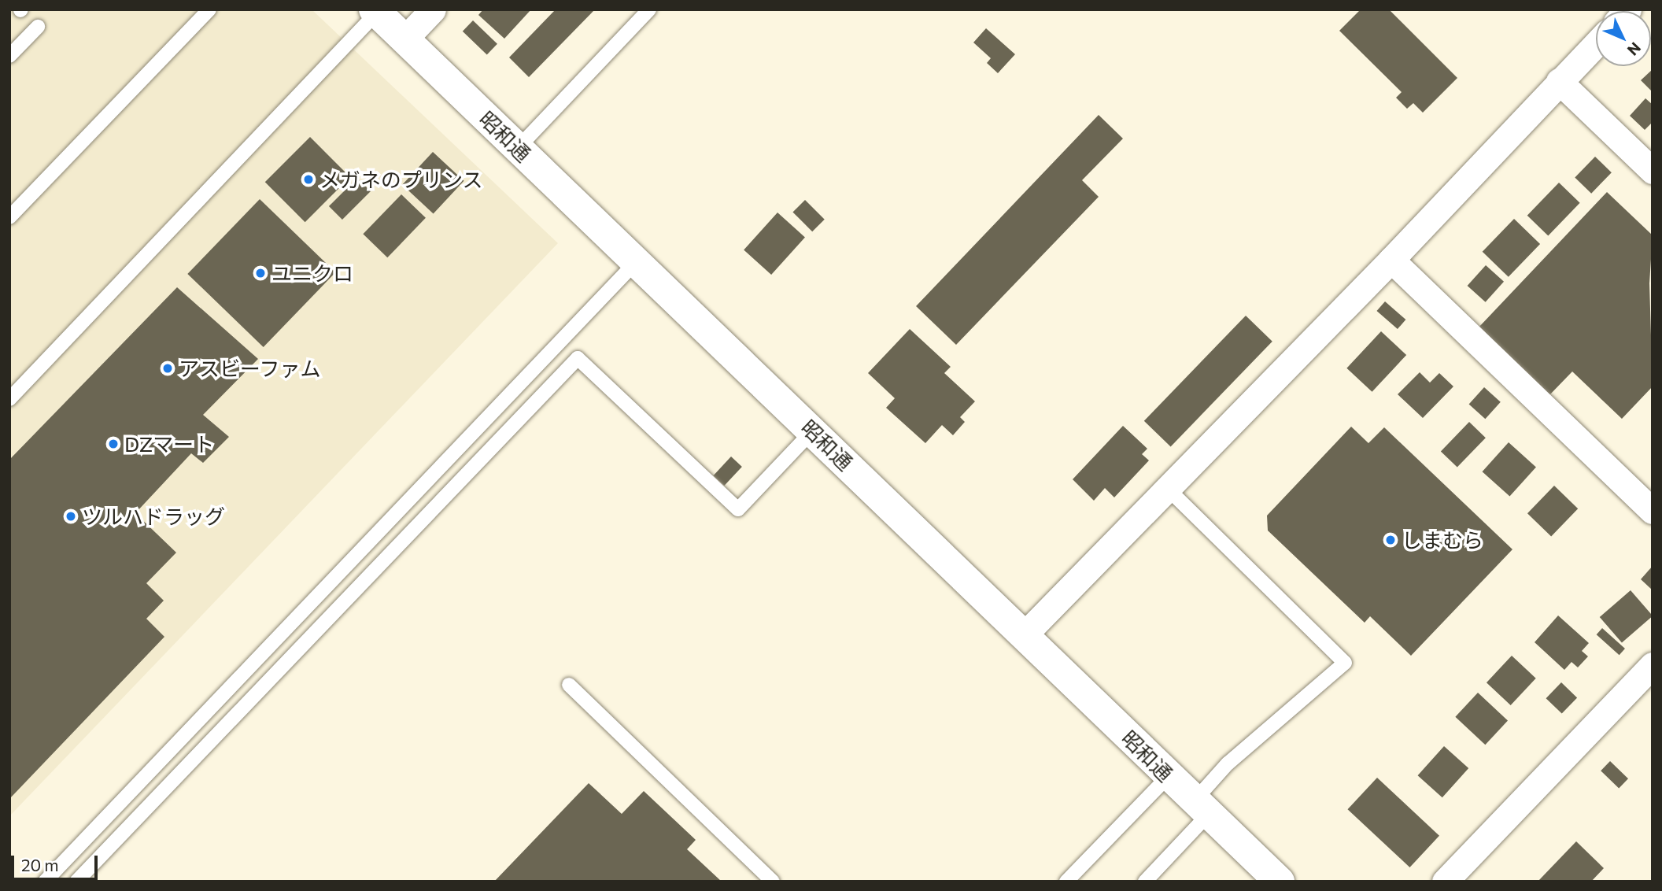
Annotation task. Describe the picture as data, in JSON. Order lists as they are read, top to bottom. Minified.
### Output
{"streets":{"street":["昭和通"]},"places":["メガネのプリンス","ユニクロ","アスビーファム","DZマート","ツルハドラッグ","しまむら"],"scale_bar":"20 m","north":"bottom right"}
